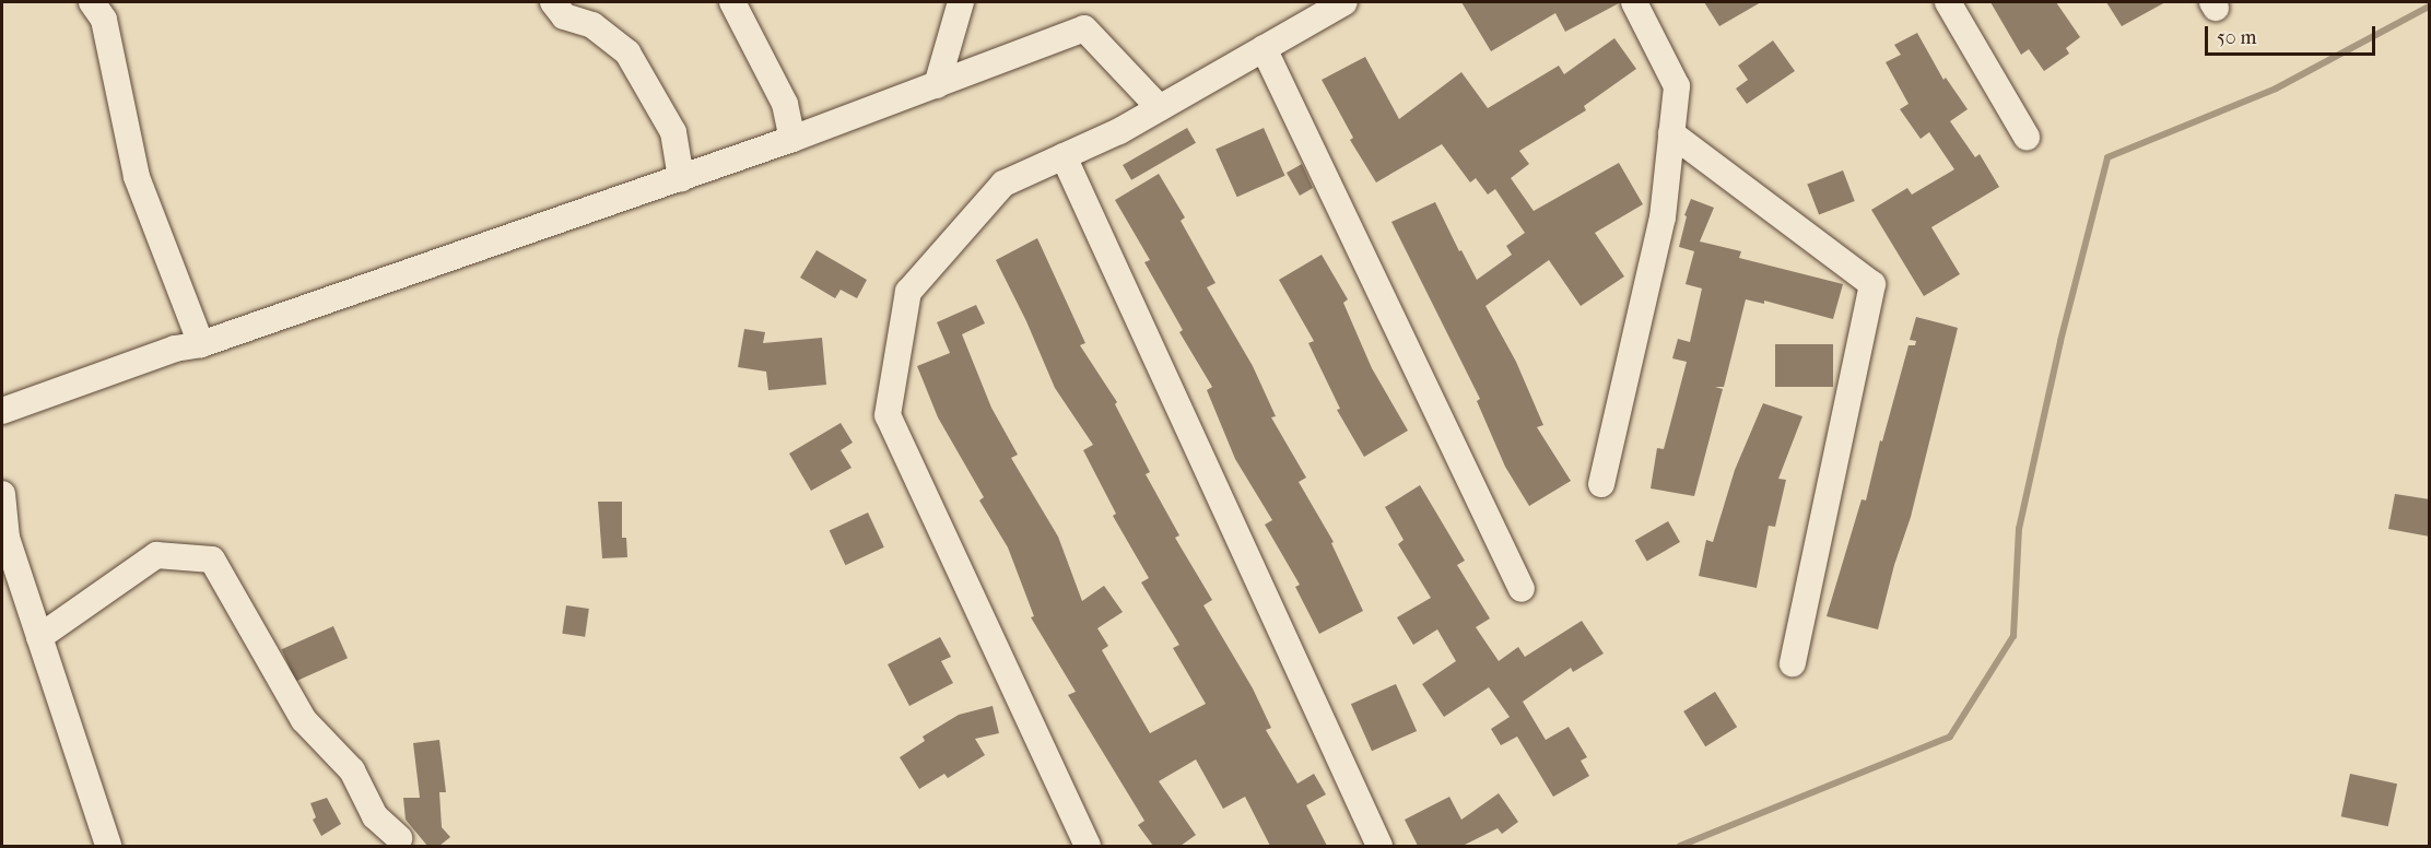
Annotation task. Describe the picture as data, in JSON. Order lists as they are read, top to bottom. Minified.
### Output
{"scale_bar":"50 m"}
